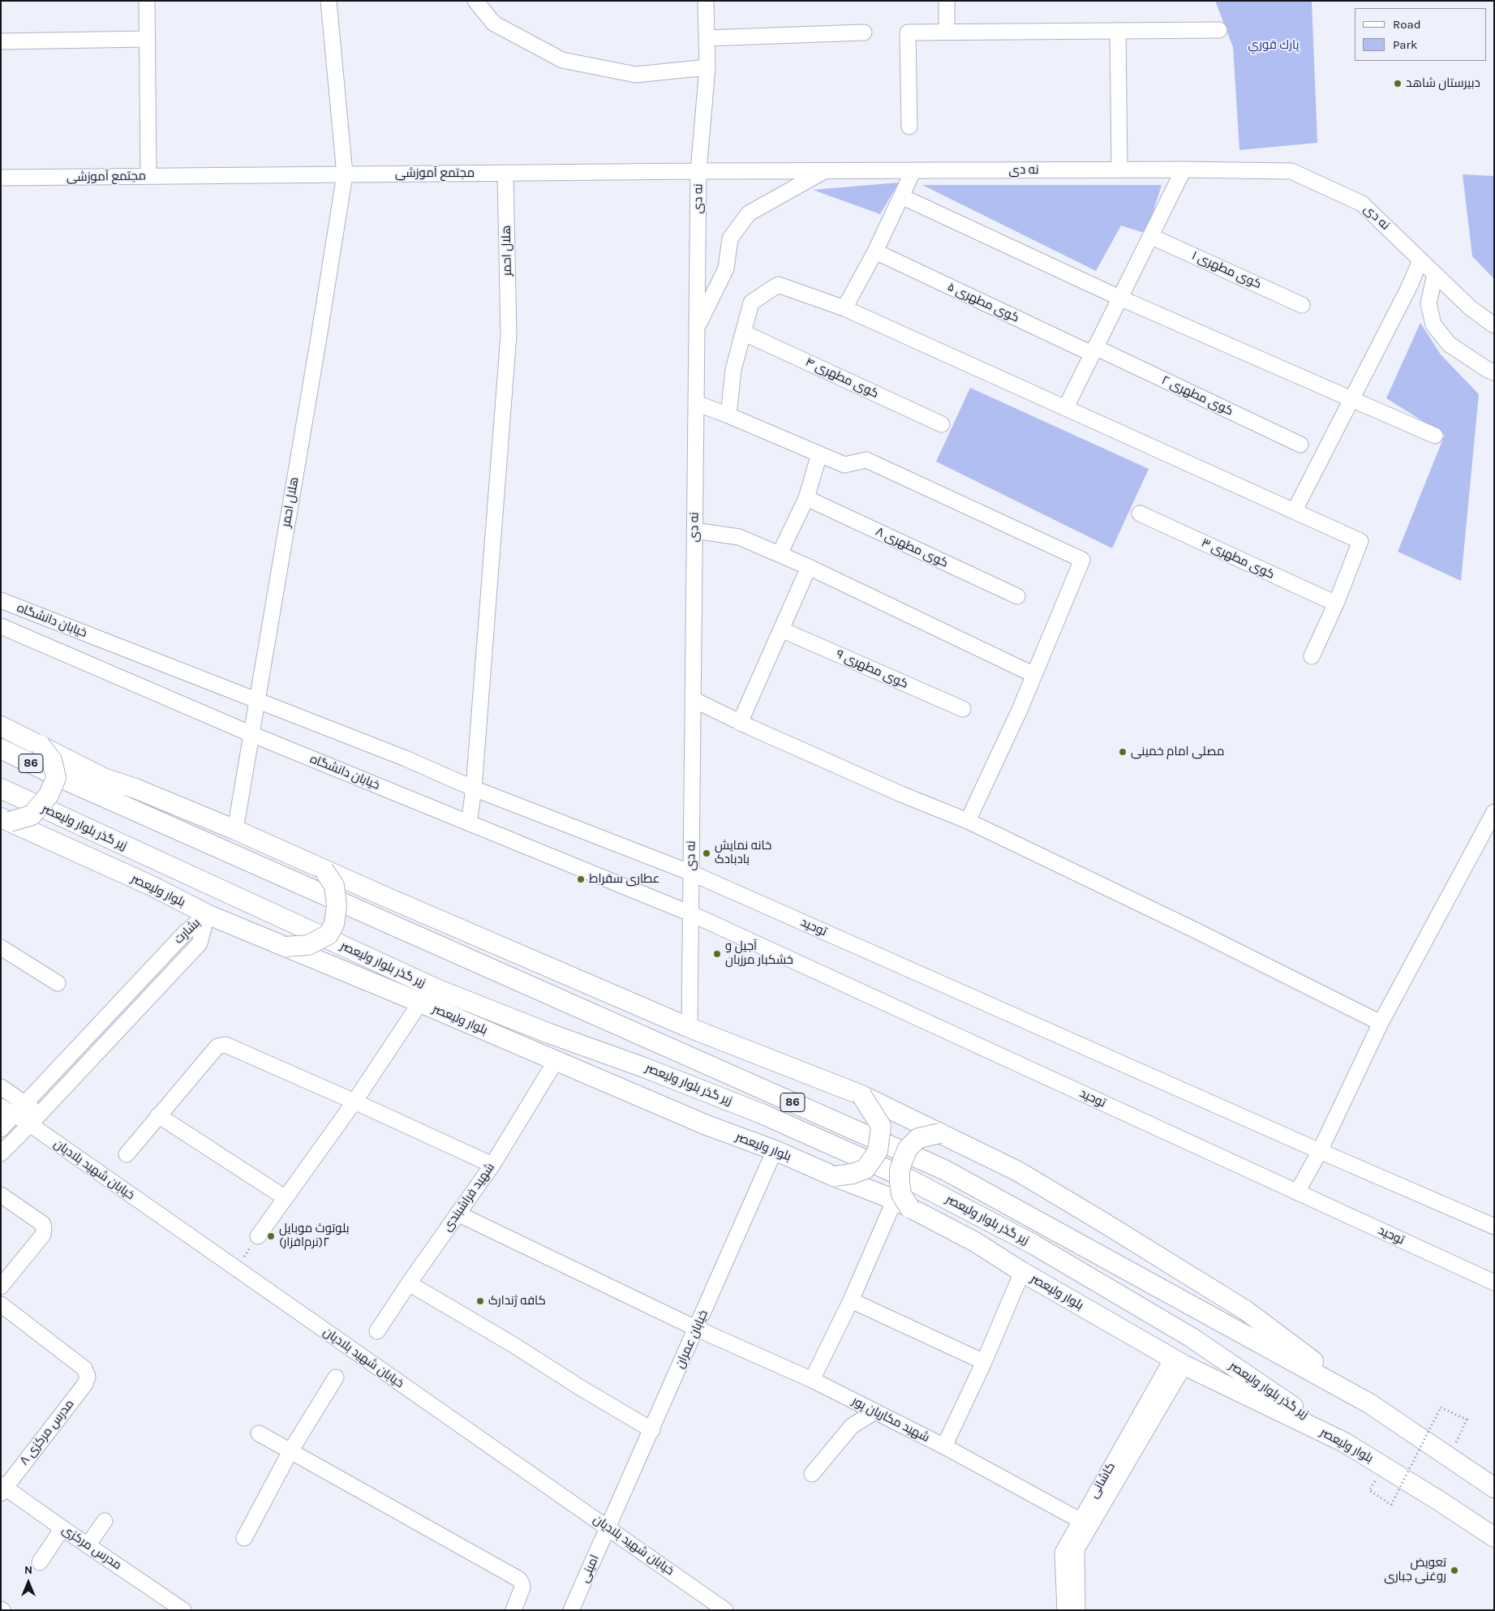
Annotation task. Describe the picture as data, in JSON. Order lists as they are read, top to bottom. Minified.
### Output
{"streets":{"main road":["86","زیر گذر بلوار ولیعصر","بلوار ولیعصر"],"street":["نه دی","مجتمع آموزشی","هلال احمر","کوی مطهری ۱","کوی مطهری ۵","کوی مطهری ۴","کوی مطهری ۲","کوی مطهری ۸","کوی مطهری ۳","خیابان دانشگاه","کوی مطهری ۹","توحید","بشارت","خیابان شهید بلادیان","شهید فراشبندی","خیابان عمران","شهید مکاریان پور","مدرس مرکزی ۸","کاشانی","مدرس مرکزی","امینی"]},"crossings":[["نه دی","مجتمع آموزشی"],["نه دی","خیابان دانشگاه"],["نه دی","توحید"],["مجتمع آموزشی","هلال احمر"],["هلال احمر","خیابان دانشگاه"],["کوی مطهری ۵","کوی مطهری ۲"],["خیابان دانشگاه","توحید"],["زیر گذر بلوار ولیعصر","بلوار ولیعصر"],["بلوار ولیعصر","بشارت"],["بلوار ولیعصر","شهید فراشبندی"],["بلوار ولیعصر","خیابان عمران"],["بلوار ولیعصر","کاشانی"],["بشارت","خیابان شهید بلادیان"],["خیابان شهید بلادیان","خیابان عمران"],["خیابان شهید بلادیان","امینی"],["شهید فراشبندی","شهید مکاریان پور"],["خیابان عمران","شهید مکاریان پور"],["خیابان عمران","امینی"],["شهید مکاریان پور","کاشانی"],["مدرس مرکزی ۸","مدرس مرکزی"]],"parks":["پارك قوري"],"places":["دبیرستان شاهد","مصلی امام خمینی","خانه نمایش بادبادک","عطاری سقراط","آجیل و خشکبار مرزبان","بلوتوث موبایل (نرم‌افزار)۲","کافه ژندارک","تعویض روغنی جباری"],"legend":["Road","Park"],"north":"top"}
